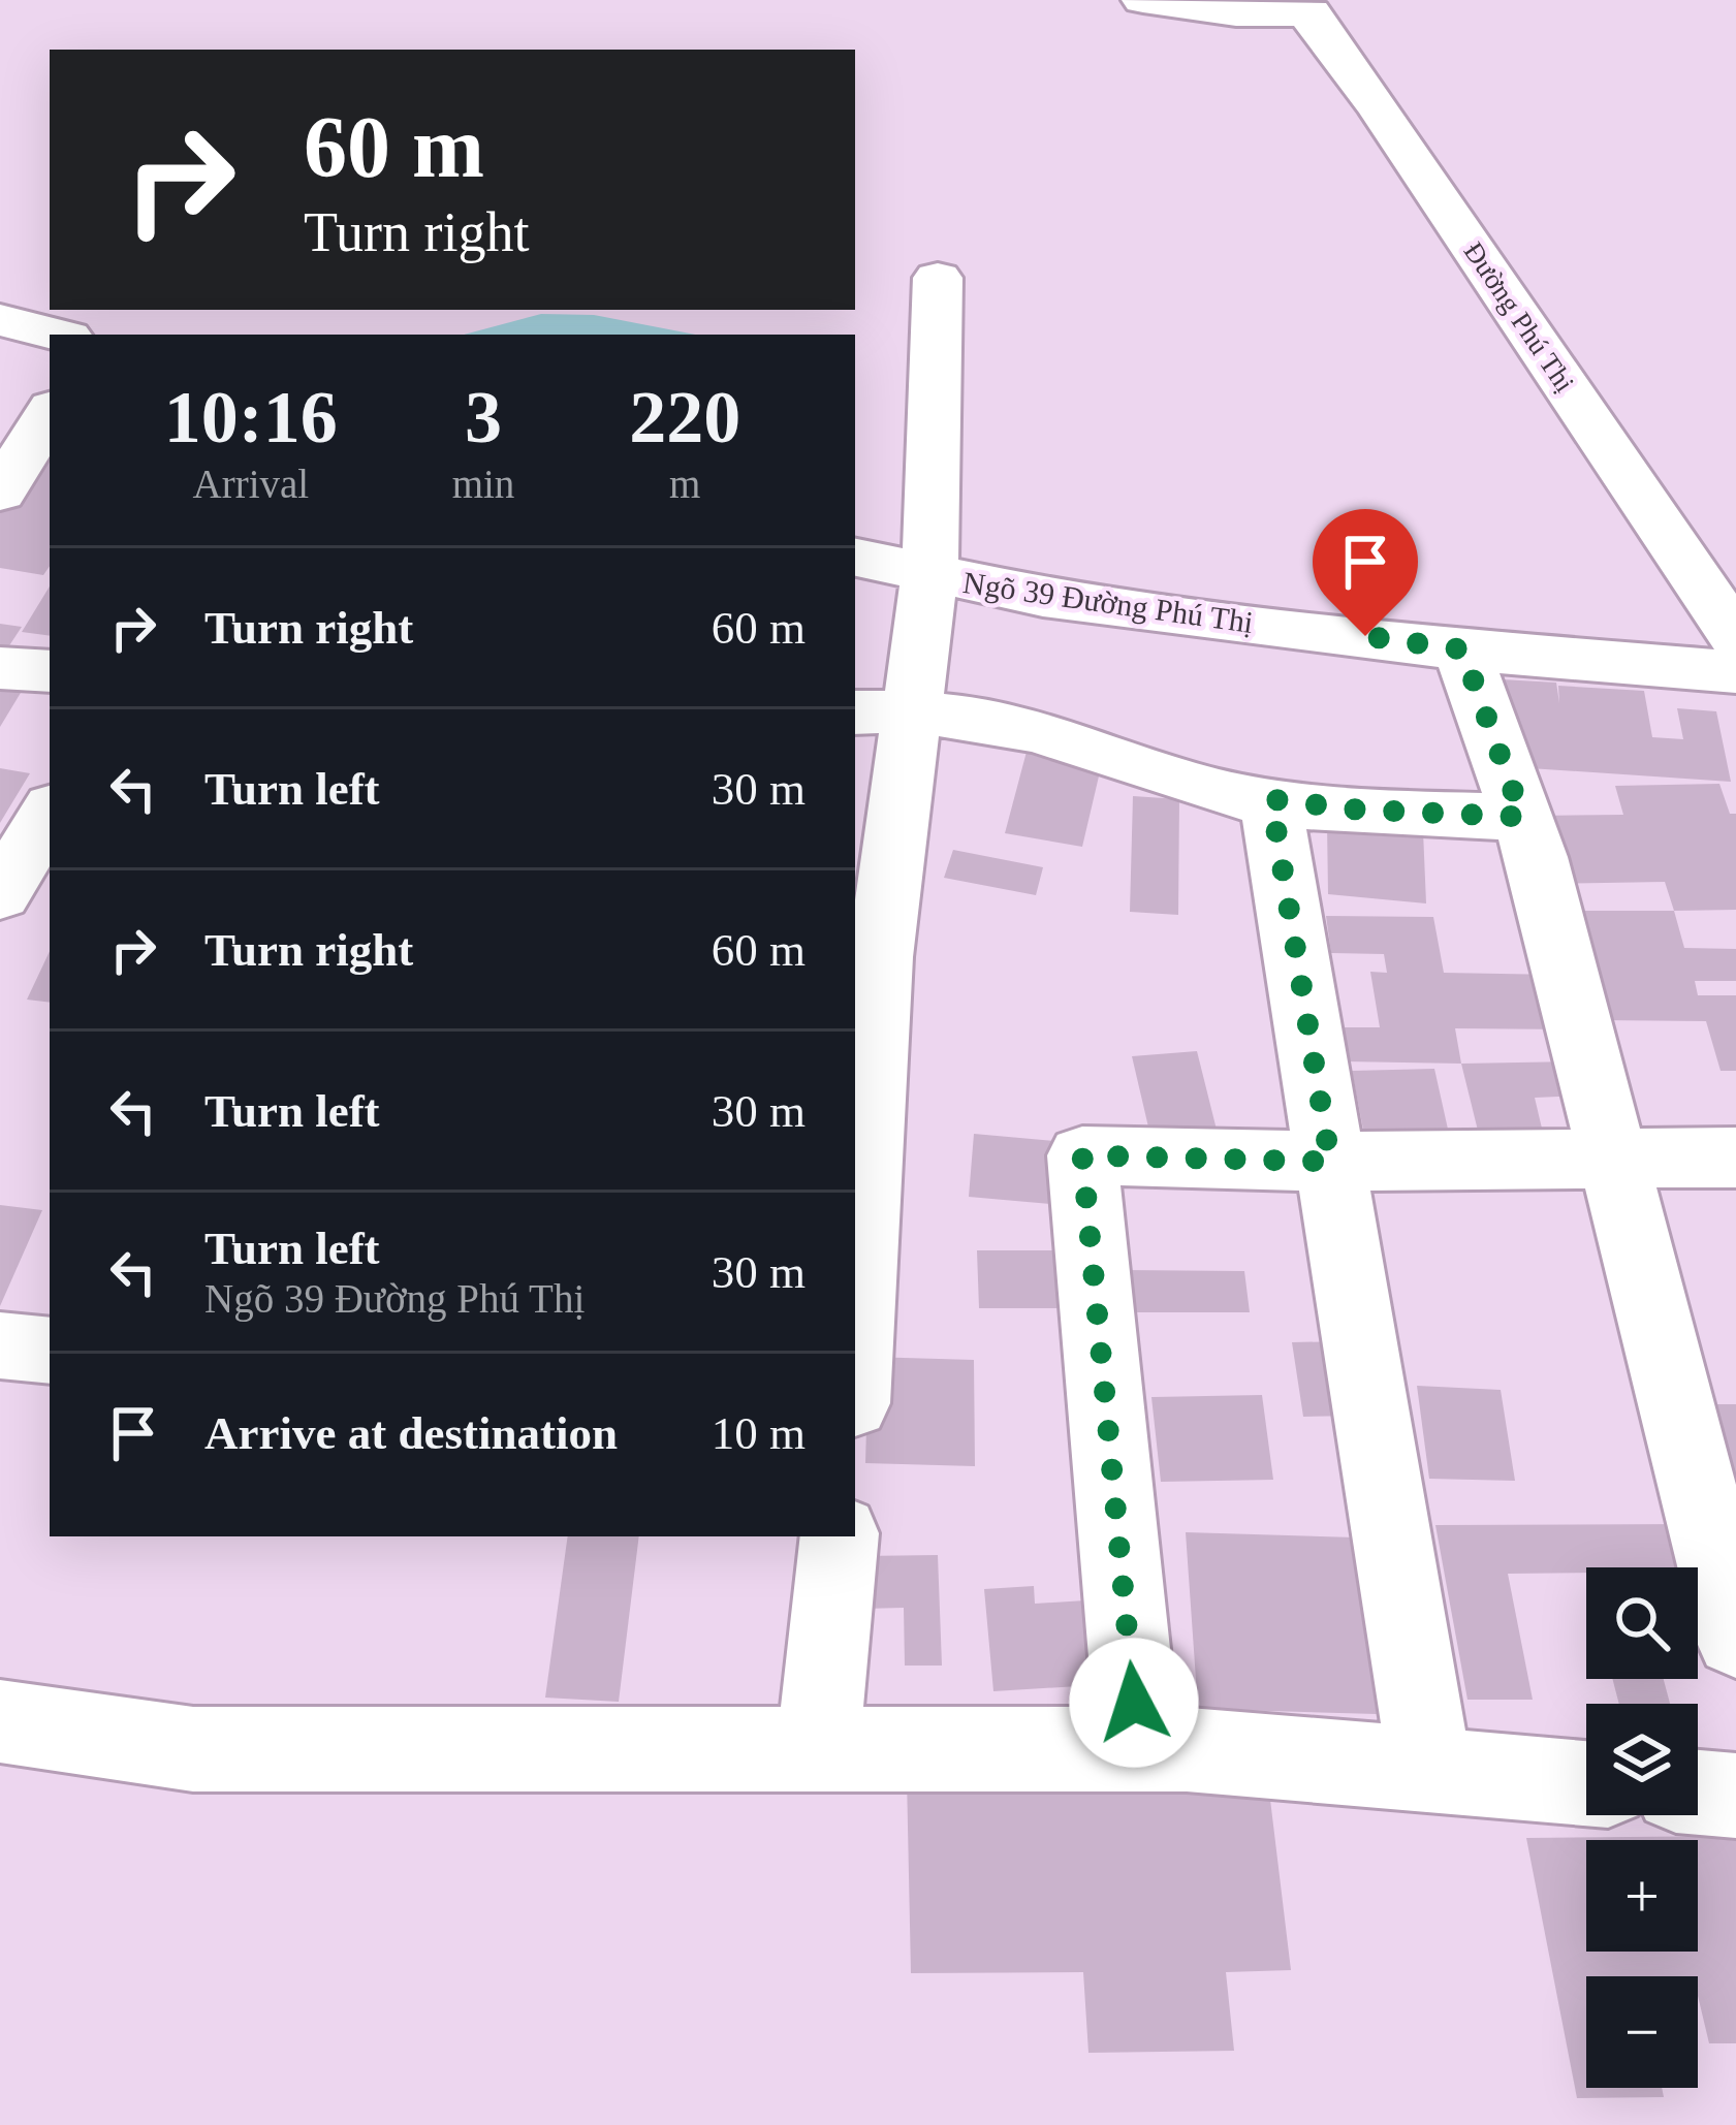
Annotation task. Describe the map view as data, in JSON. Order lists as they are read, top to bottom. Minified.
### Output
{"streets":{"street":["Đường Phú Thị","Ngõ 39 Đường Phú Thị"]},"page":{"turn":["60 m","Turn right"],"eta":["10:16","Arrival","3","min","220","m"],"list":[{"name":"Turn right","value":"60 m"},{"name":"Turn left","value":"30 m"},{"name":"Turn right","value":"60 m"},{"name":"Turn left","value":"30 m"},{"name":"Turn left","note":"Ngõ 39 Đường Phú Thị","value":"30 m"},{"name":"Arrive at destination","value":"10 m"}],"map_buttons":["+","−"]}}
